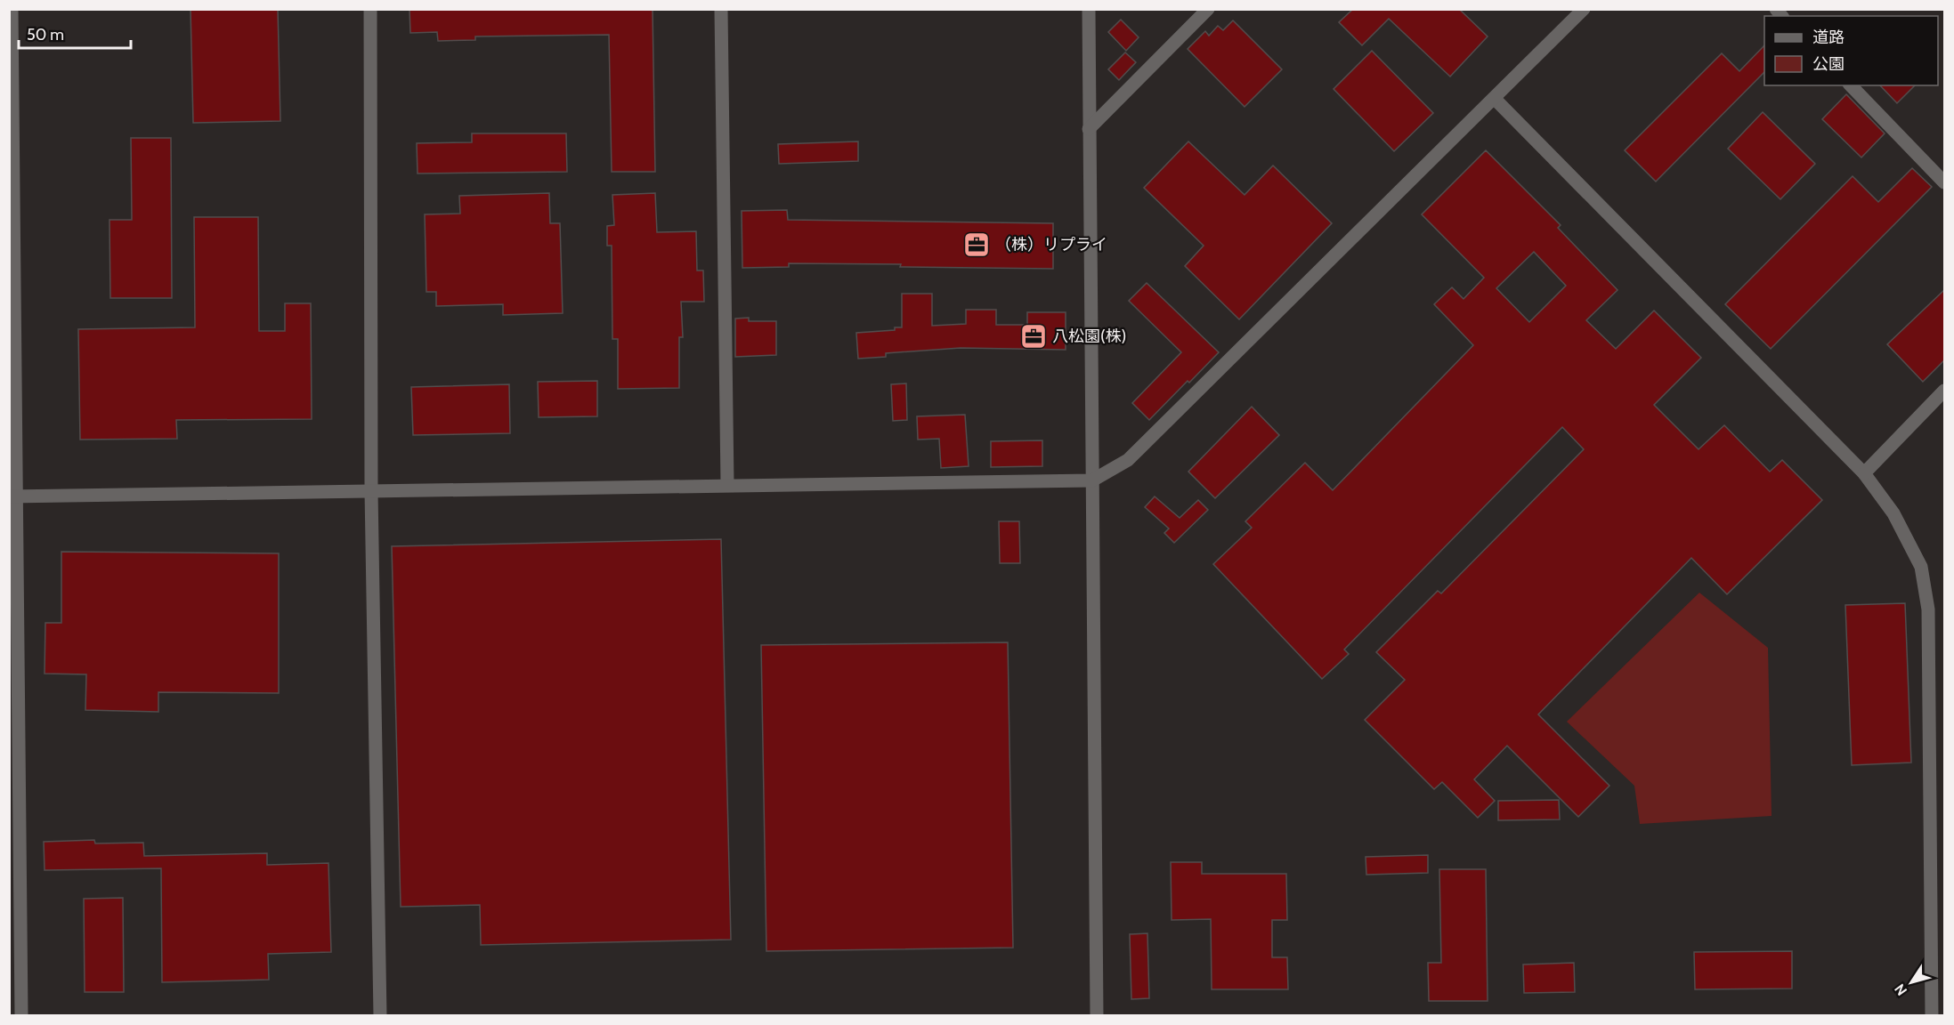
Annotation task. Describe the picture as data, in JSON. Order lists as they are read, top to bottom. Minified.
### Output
{"places":{"office":["（株）リプライ","八松園(株)"]},"legend":["道路","公園"],"scale_bar":"50 m","north":"bottom left"}
